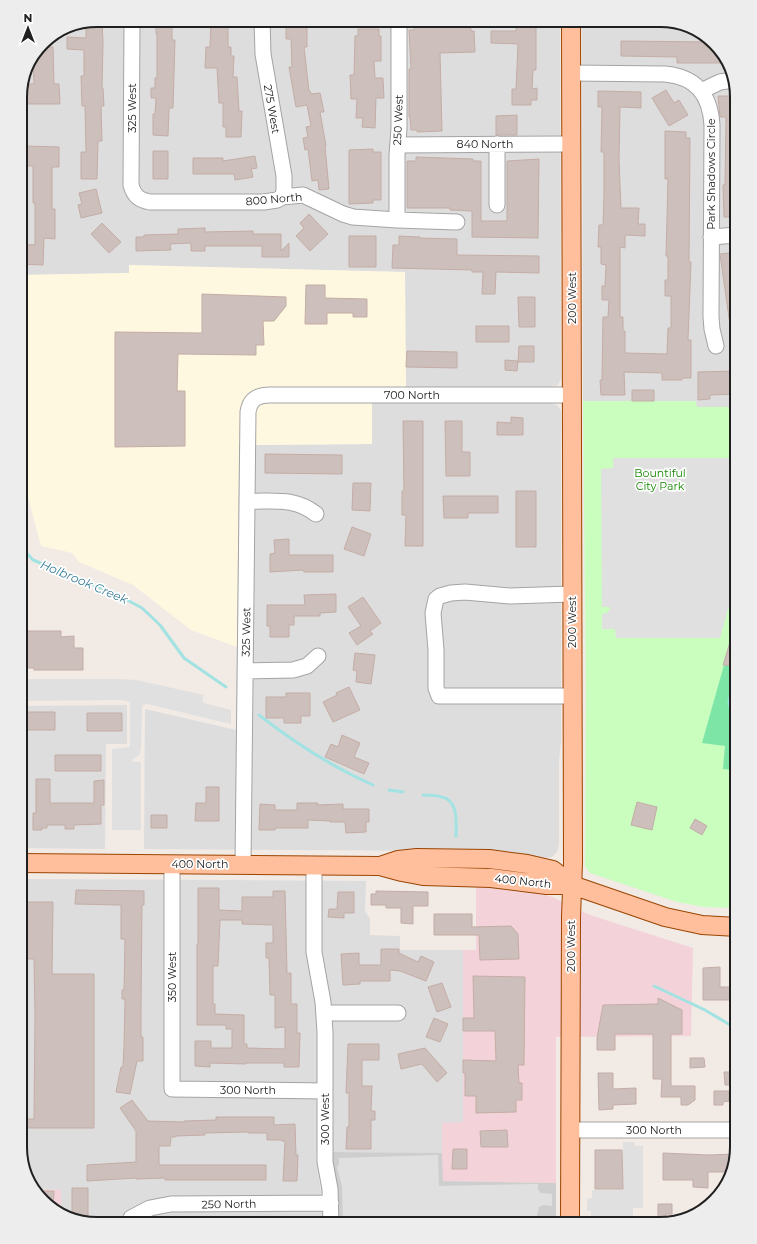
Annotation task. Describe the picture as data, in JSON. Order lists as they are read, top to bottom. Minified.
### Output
{"streets":{"main road":["200 West","400 North"],"street":["325 West","275 West","250 West","840 North","Park Shadows Circle","800 North","700 North","350 West","300 North","300 West","250 North"]},"crossings":[["325 West","800 North"],["325 West","700 North"],["325 West","400 North"],["275 West","800 North"],["250 West","840 North"],["250 West","800 North"],["840 North","200 West"],["200 West","700 North"],["200 West","400 North"],["200 West","300 North"],["400 North","350 West"],["400 North","300 West"],["350 West","300 North"],["300 North","300 West"],["300 West","250 North"]],"water":["Holbrook Creek"],"parks":["Bountiful City Park"],"north":"top"}
